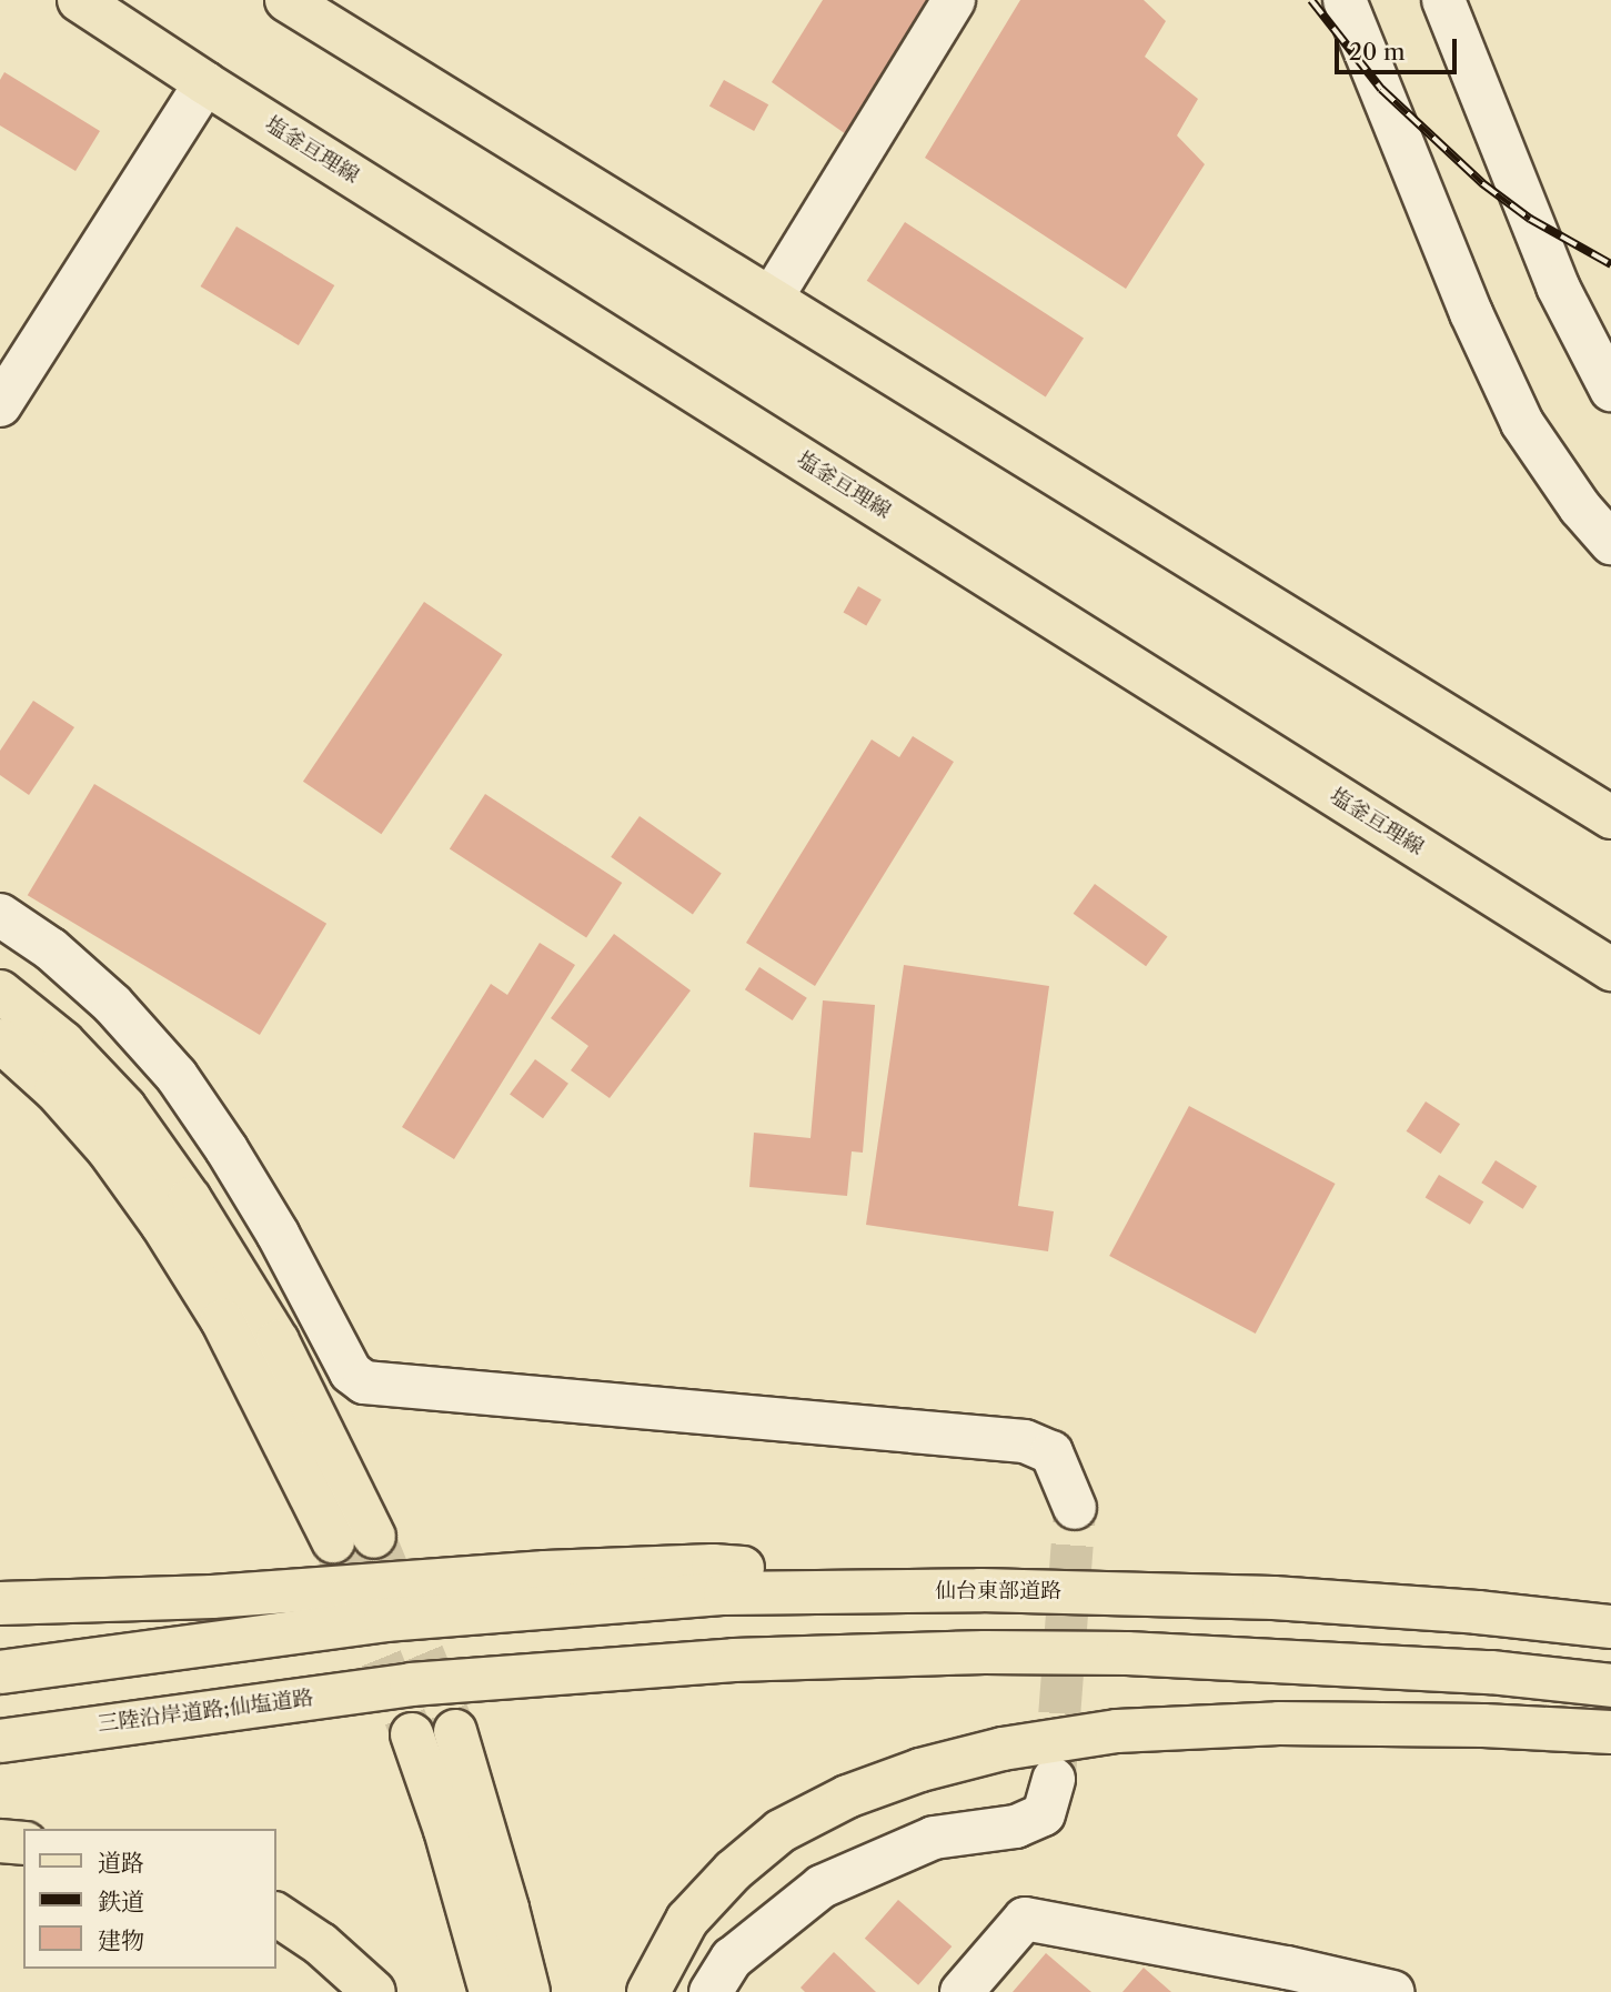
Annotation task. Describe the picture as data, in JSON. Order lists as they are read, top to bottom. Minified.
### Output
{"streets":{"main road":["塩釜亘理線","仙台東部道路","三陸沿岸道路;仙塩道路"]},"legend":["道路","鉄道","建物"],"scale_bar":"20 m"}
